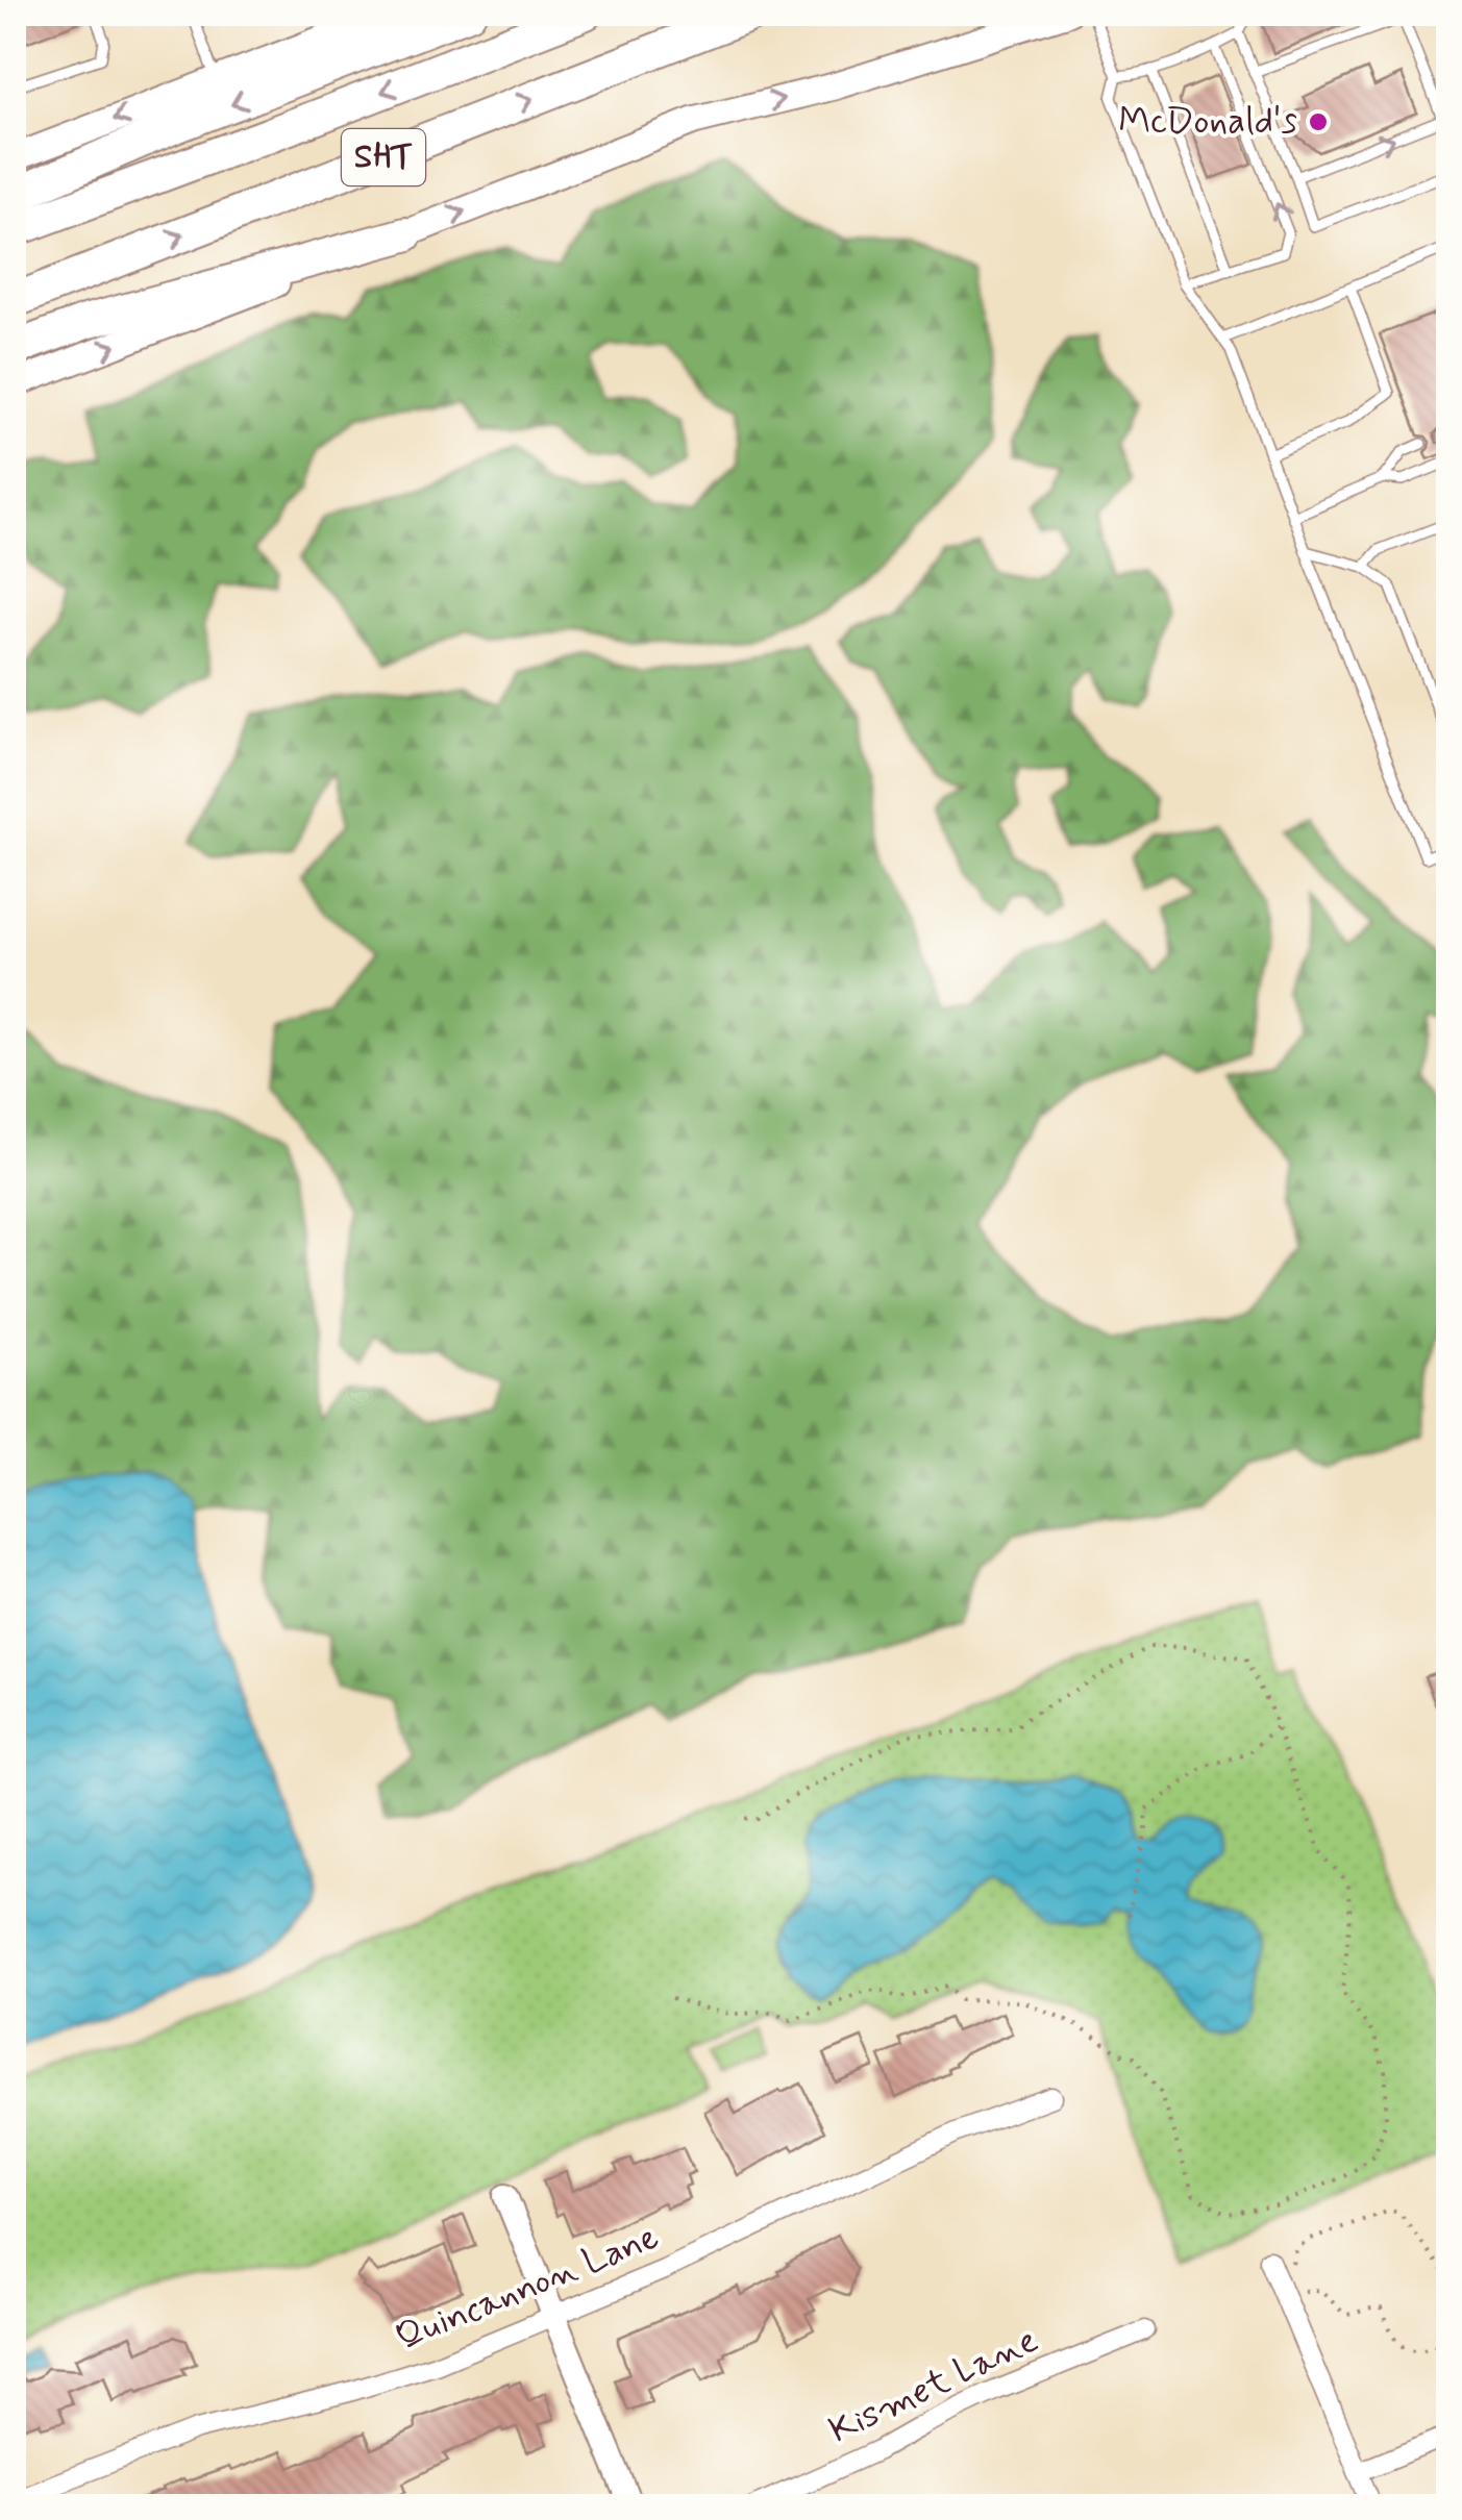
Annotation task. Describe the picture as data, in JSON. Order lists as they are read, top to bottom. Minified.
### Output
{"streets":{"highway":["SHT"],"street":["Quincannon Lane","Kismet Lane"]},"places":["McDonald's"]}
